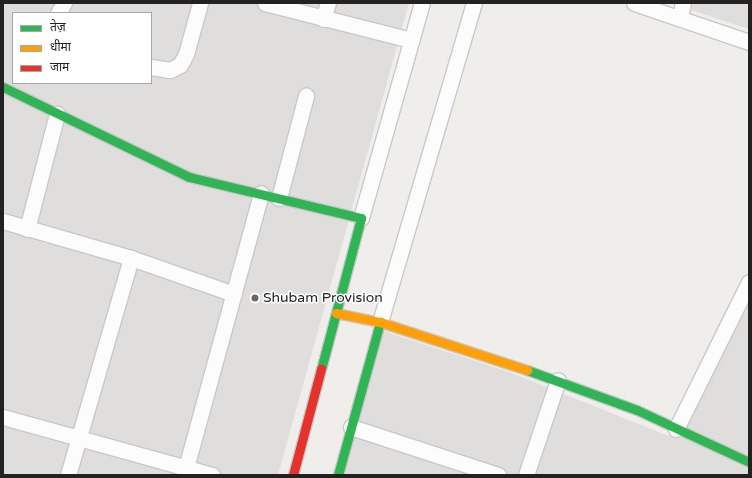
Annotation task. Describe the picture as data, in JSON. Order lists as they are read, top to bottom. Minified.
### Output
{"places":["Shubam Provision"],"legend":["तेज़","धीमा","जाम"]}
